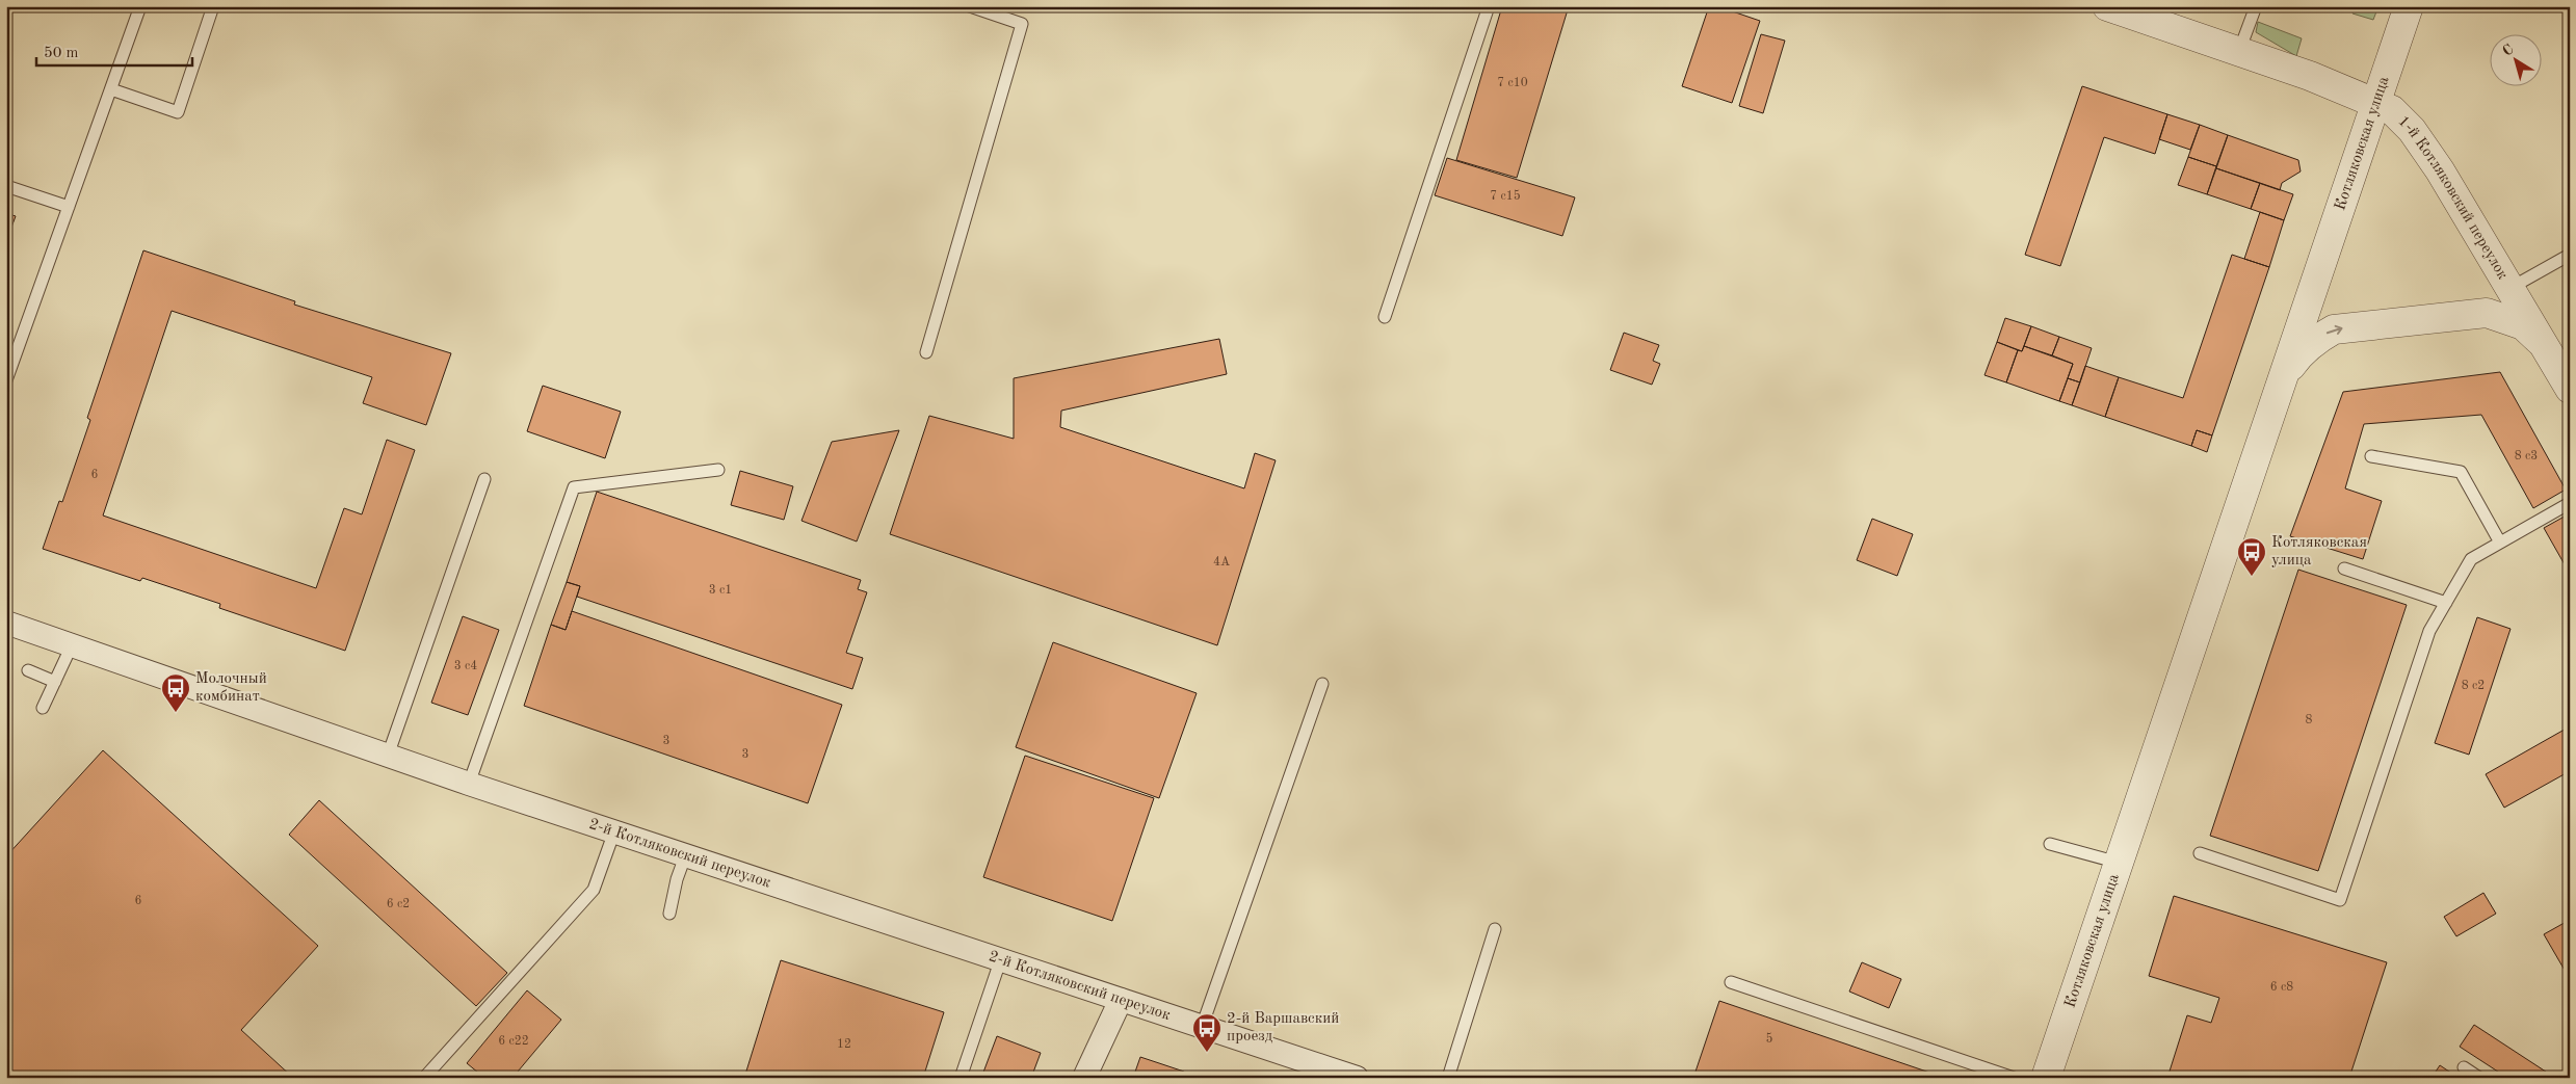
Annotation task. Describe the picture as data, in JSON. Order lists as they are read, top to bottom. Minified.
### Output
{"streets":{"street":["Котляковская улица","1-й Котляковский переулок","2-й Котляковский переулок"]},"crossings":[["Котляковская улица","1-й Котляковский переулок"]],"places":{"bus stop":["Котляковская улица","Молочный комбинат","2-й Варшавский проезд"]},"house_numbers":["7 с10","7 с15","8 с3","6","4А","3 с1","3 с4","8 с2","8","3","3","6","6 с2","6 с8","5","6 с22","12"],"scale_bar":"50 m","north":"top left"}
